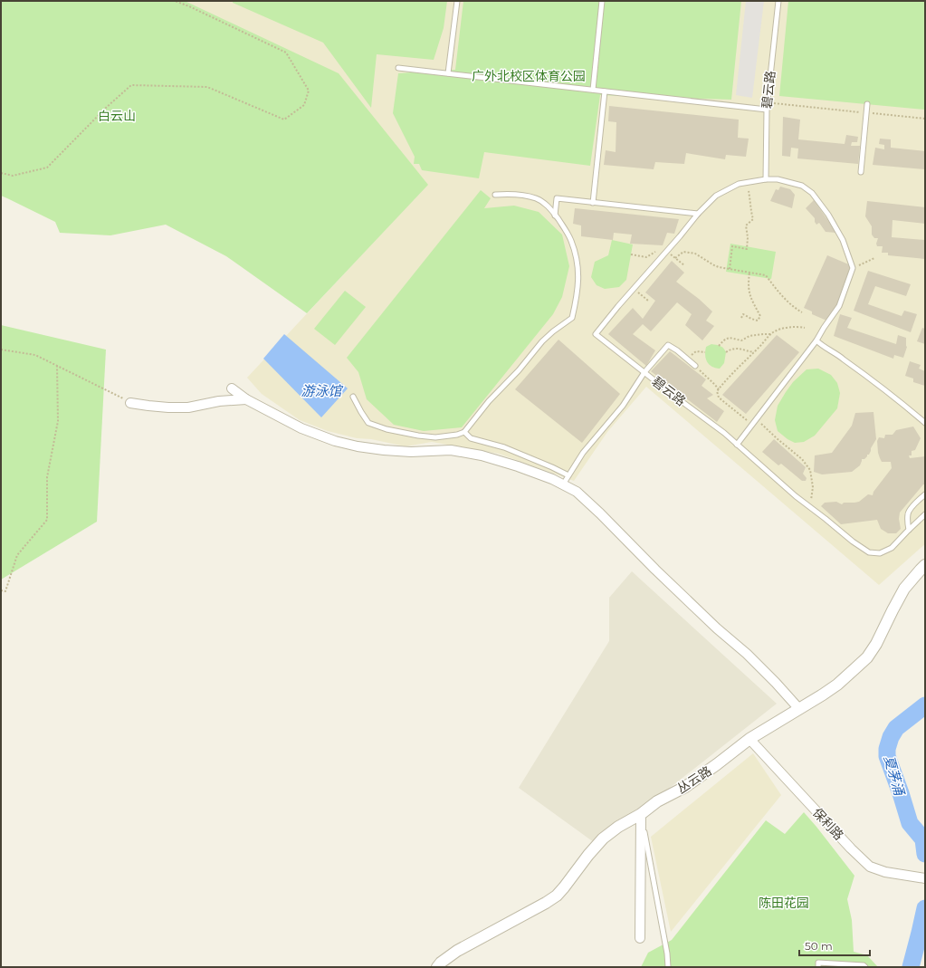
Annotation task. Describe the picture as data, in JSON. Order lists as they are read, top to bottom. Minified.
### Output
{"streets":{"street":["丛云路","保利路"],"lane":["碧云路"]},"crossings":[["丛云路","保利路"]],"water":["游泳馆","夏茅涌"],"parks":["广外北校区体育公园","白云山","陈田花园"],"scale_bar":"50 m"}
